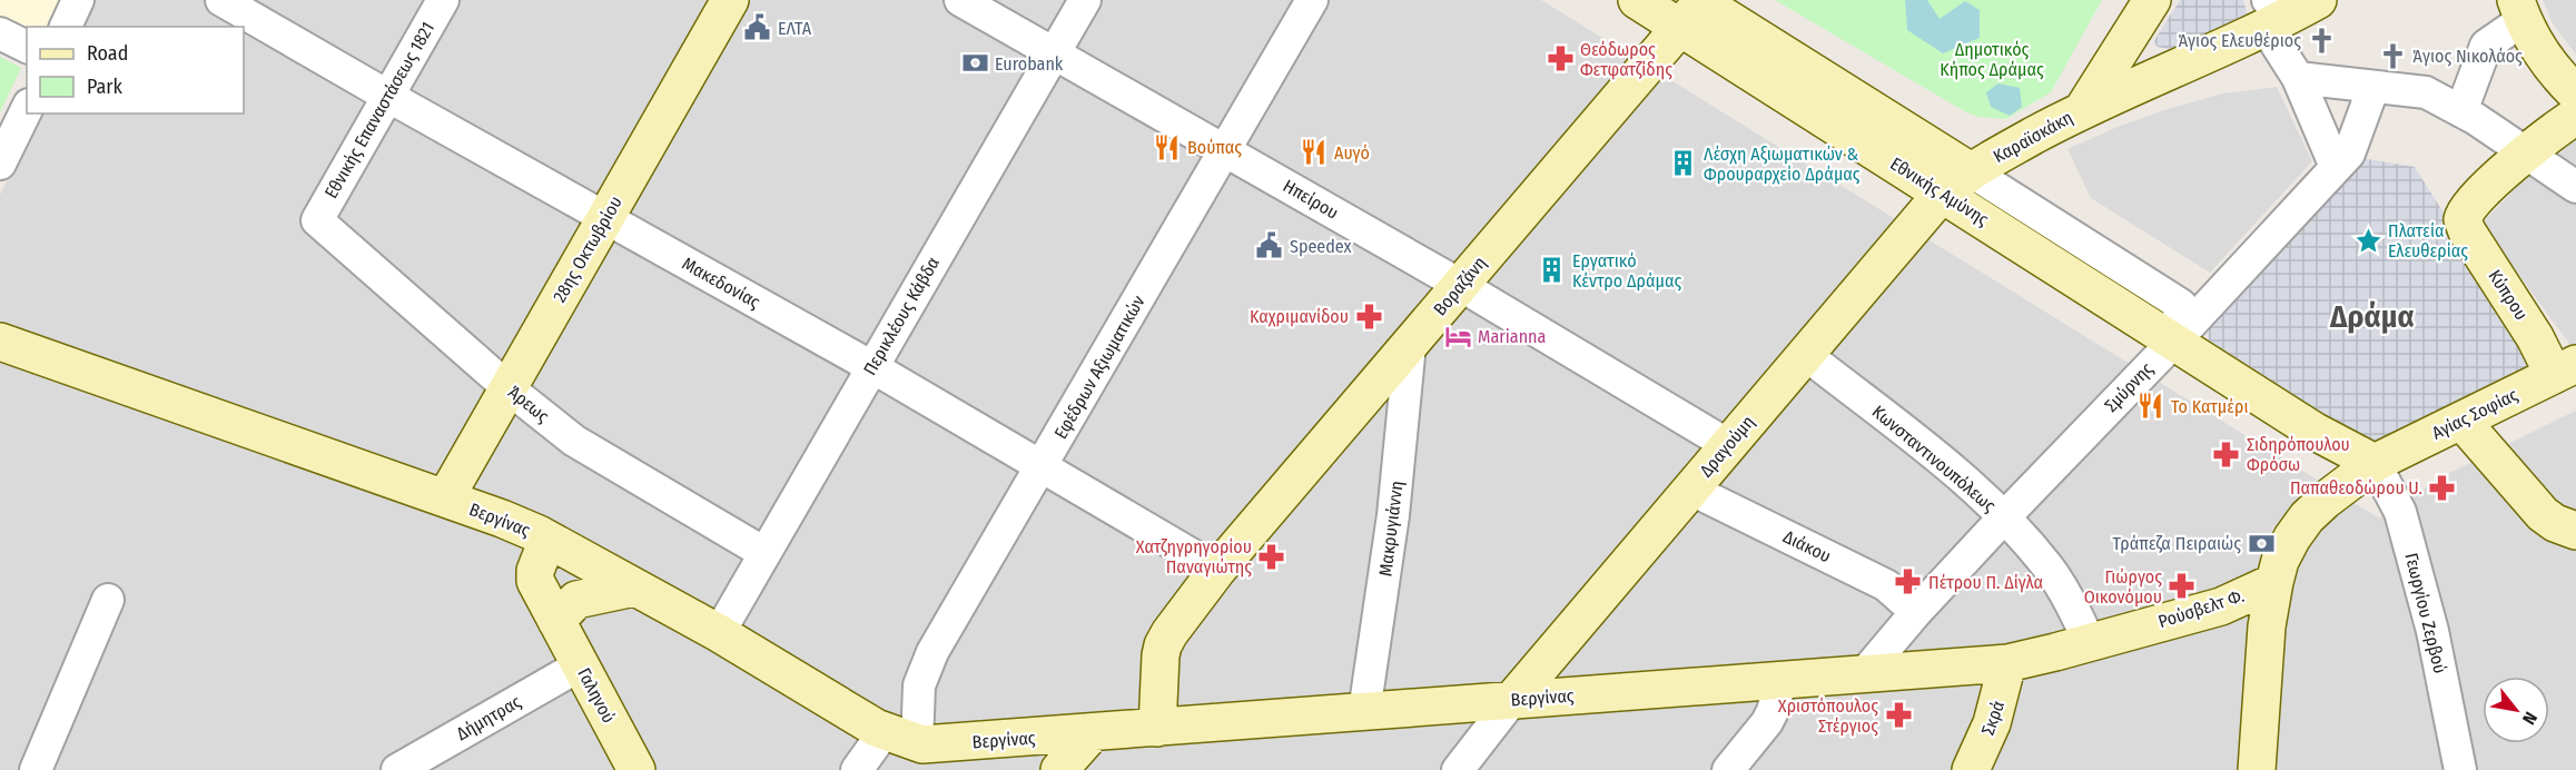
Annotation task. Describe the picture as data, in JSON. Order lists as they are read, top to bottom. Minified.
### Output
{"streets":{"main road":["Καραϊσκάκη","Εθνικής Αμύνης","28ης Οκτωβρίου","Βοραζάνη","Κύπρου","Αγίας Σοφίας","Δραγούμη","Βεργίνας","Ρούσβελτ Φ.","Γαληνού","Σκρά"],"street":["Εθνικής Επαναστάσεως 1821","Ηπείρου","Μακεδονίας","Περικλέους Κάβδα","Εφέδρων Αξιωματικών","Σμύρνης","Άρεως","Κωνσταντινουπόλεως","Μακρυγιάννη","Διάκου","Γεωργίου Ζερβού","Δήμητρας"]},"crossings":[["Εθνικής Επαναστάσεως 1821","Μακεδονίας"],["Εθνικής Επαναστάσεως 1821","Άρεως"],["Καραϊσκάκη","Εθνικής Αμύνης"],["Καραϊσκάκη","Δραγούμη"],["Εθνικής Αμύνης","Βοραζάνη"],["Εθνικής Αμύνης","Σμύρνης"],["Εθνικής Αμύνης","Αγίας Σοφίας"],["Εθνικής Αμύνης","Δραγούμη"],["Εθνικής Αμύνης","Γεωργίου Ζερβού"],["Ηπείρου","Βοραζάνη"],["Ηπείρου","Περικλέους Κάβδα"],["Ηπείρου","Εφέδρων Αξιωματικών"],["Ηπείρου","Δραγούμη"],["28ης Οκτωβρίου","Μακεδονίας"],["28ης Οκτωβρίου","Άρεως"],["28ης Οκτωβρίου","Βεργίνας"],["Μακεδονίας","Βοραζάνη"],["Μακεδονίας","Περικλέους Κάβδα"],["Μακεδονίας","Εφέδρων Αξιωματικών"],["Βοραζάνη","Βεργίνας"],["Βοραζάνη","Μακρυγιάννη"],["Κύπρου","Αγίας Σοφίας"],["Περικλέους Κάβδα","Άρεως"],["Περικλέους Κάβδα","Βεργίνας"],["Εφέδρων Αξιωματικών","Βεργίνας"],["Σμύρνης","Κωνσταντινουπόλεως"],["Σμύρνης","Βεργίνας"],["Σμύρνης","Διάκου"],["Αγίας Σοφίας","Γεωργίου Ζερβού"],["Δραγούμη","Κωνσταντινουπόλεως"],["Δραγούμη","Βεργίνας"],["Δραγούμη","Διάκου"],["Κωνσταντινουπόλεως","Βεργίνας"],["Κωνσταντινουπόλεως","Ρούσβελτ Φ."],["Βεργίνας","Μακρυγιάννη"],["Βεργίνας","Ρούσβελτ Φ."],["Βεργίνας","Γαληνού"],["Βεργίνας","Σκρά"],["Γαληνού","Δήμητρας"]],"districts":["Δράμα"],"parks":["Δημοτικός Κήπος Δράμας"],"places":{"public building":["ΕΛΤΑ","Speedex"],"church":["Άγιος Ελευθέριος","Άγιος Νικολάος"],"pharmacy":["Θεόδωρος Φετφατζίδης","Καχριμανίδου","Σιδηρόπουλου Φρόσω","Παπαθεοδώρου U.","Χατζηγρηγορίου Παναγιώτης","Πέτρου Π. Δίγλα","Γιώργος Οικονόμου","Χριστόπουλος Στέργιος"],"bank":["Eurobank","Τράπεζα Πειραιώς"],"restaurant":["Βούπας","Αυγό","Το Κατμέρι"],"building":["Λέσχη Αξιωματικών & Φρουραρχείο Δράμας","Εργατικό Κέντρο Δράμας"],"place":["Πλατεία Ελευθερίας"],"hotel":["Marianna"]},"legend":["Road","Park"],"north":"bottom right"}
